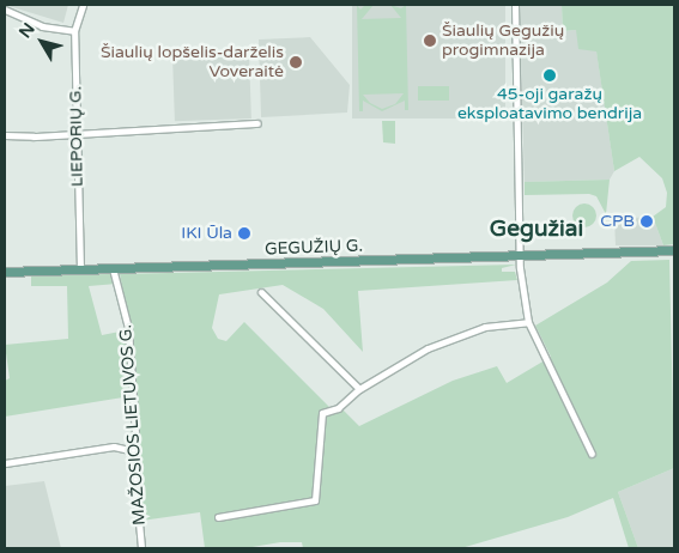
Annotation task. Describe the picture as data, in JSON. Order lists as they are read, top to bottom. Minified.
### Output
{"streets":{"main road":["GEGUŽIŲ G."],"street":["LIEPORIŲ G.","MAŽOSIOS LIETUVOS G."]},"crossings":[["LIEPORIŲ G.","GEGUŽIŲ G."],["GEGUŽIŲ G.","MAŽOSIOS LIETUVOS G."]],"districts":["Gegužiai"],"places":["Šiaulių Gegužių progimnazija","Šiaulių lopšelis-darželis Voveraitė","45-oji garažų eksploatavimo bendrija","CPB","IKI Ūla"],"north":"top left"}
